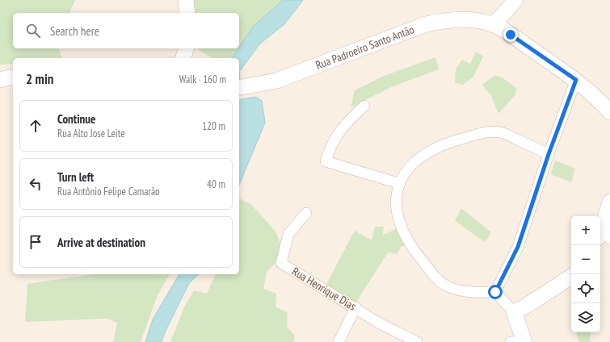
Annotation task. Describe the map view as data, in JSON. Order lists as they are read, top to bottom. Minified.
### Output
{"streets":{"main road":["Rua Padroeiro Santo Antão"],"street":["Rua Henrique Dias"]},"page":{"search":"Search here","heading":["2 min","Walk · 160 m"],"list":[["Continue","Rua Alto Jose Leite","120 m"],["Turn left","Rua Antônio Felipe Camarão","40 m"],"Arrive at destination"],"map_buttons":["+","−"]}}
